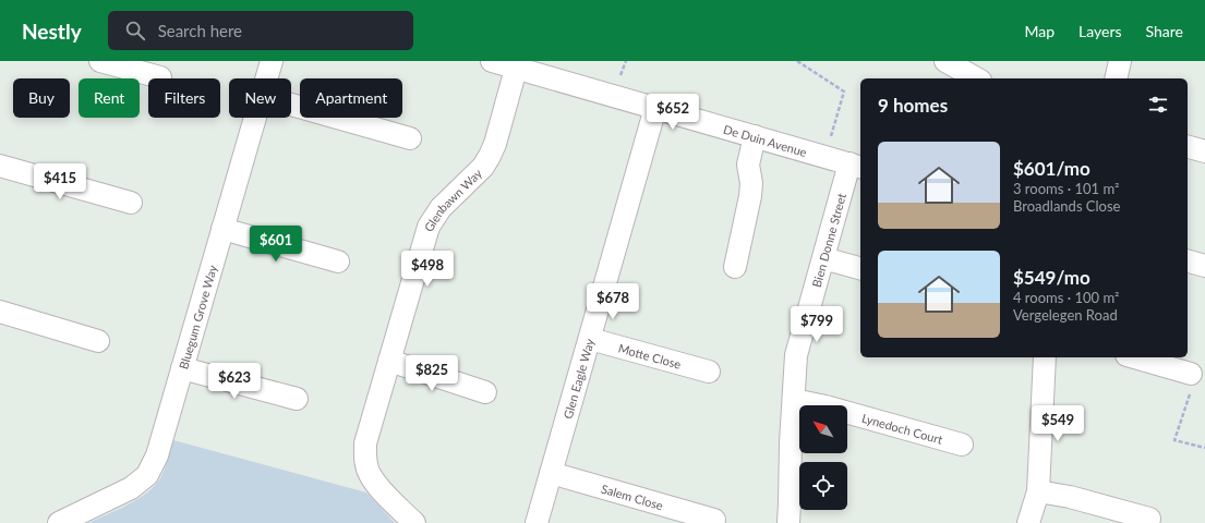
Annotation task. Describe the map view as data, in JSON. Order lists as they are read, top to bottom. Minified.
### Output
{"streets":{"street":["De Duin Avenue","Glenbawn Way","Bien Donne Street","Bluegum Grove Way","Motte Close","Glen Eagle Way","Lynedoch Court","Salem Close"]},"crossings":[["De Duin Avenue","Glenbawn Way"],["De Duin Avenue","Bien Donne Street"],["De Duin Avenue","Glen Eagle Way"],["Bien Donne Street","Lynedoch Court"],["Motte Close","Glen Eagle Way"],["Glen Eagle Way","Salem Close"]],"north":"top left","page":{"header":"Nestly","search":"Search here","nav":["Map","Layers","Share"],"chip":["Buy","Rent","Filters","New","Apartment"],"heading":"9 homes","price":["$652","$415","$601","$498","$678","$799","$825","$623","$549"],"list":[{"name":"$601/mo","note":"3 rooms · 101 m² · Broadlands Close"},{"name":"$549/mo","note":"4 rooms · 100 m² · Vergelegen Road"}]}}
